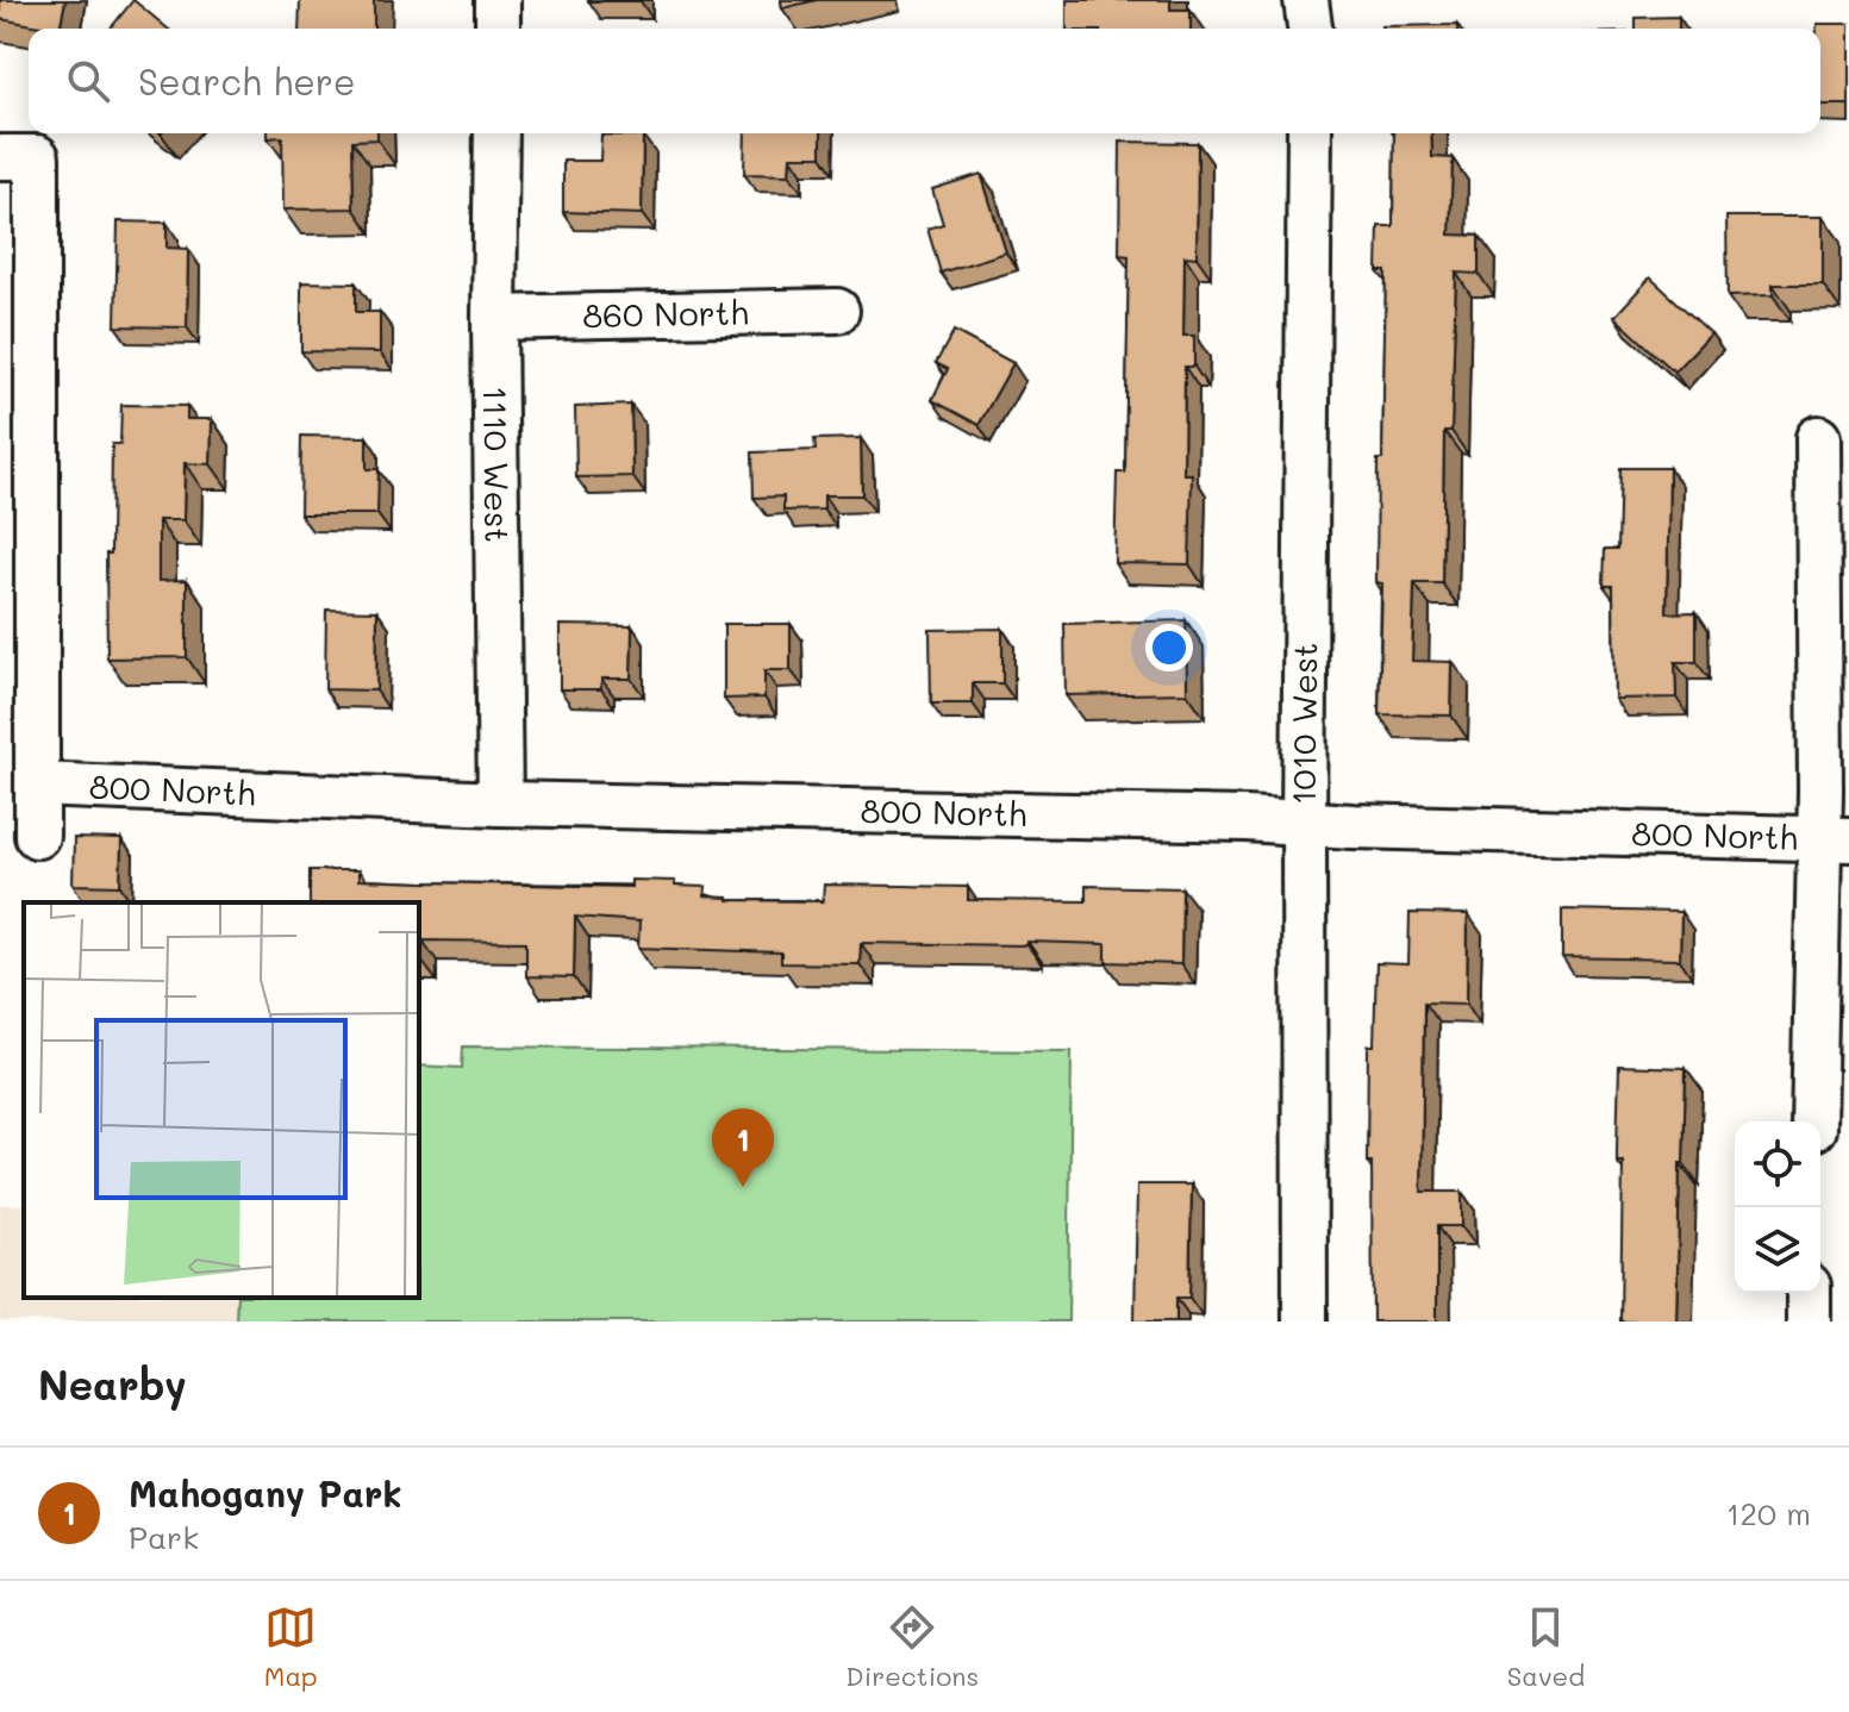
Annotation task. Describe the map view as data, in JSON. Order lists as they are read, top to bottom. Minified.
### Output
{"streets":{"street":["860 North","1110 West","1010 West","800 North"]},"crossings":[["860 North","1110 West"],["1110 West","800 North"],["1010 West","800 North"]],"page":{"search":"Search here","pins":"1","heading":"Nearby","list":[{"mark":"1","name":"Mahogany Park","note":"Park","value":"120 m"}],"nav":["Map","Directions","Saved"]}}
